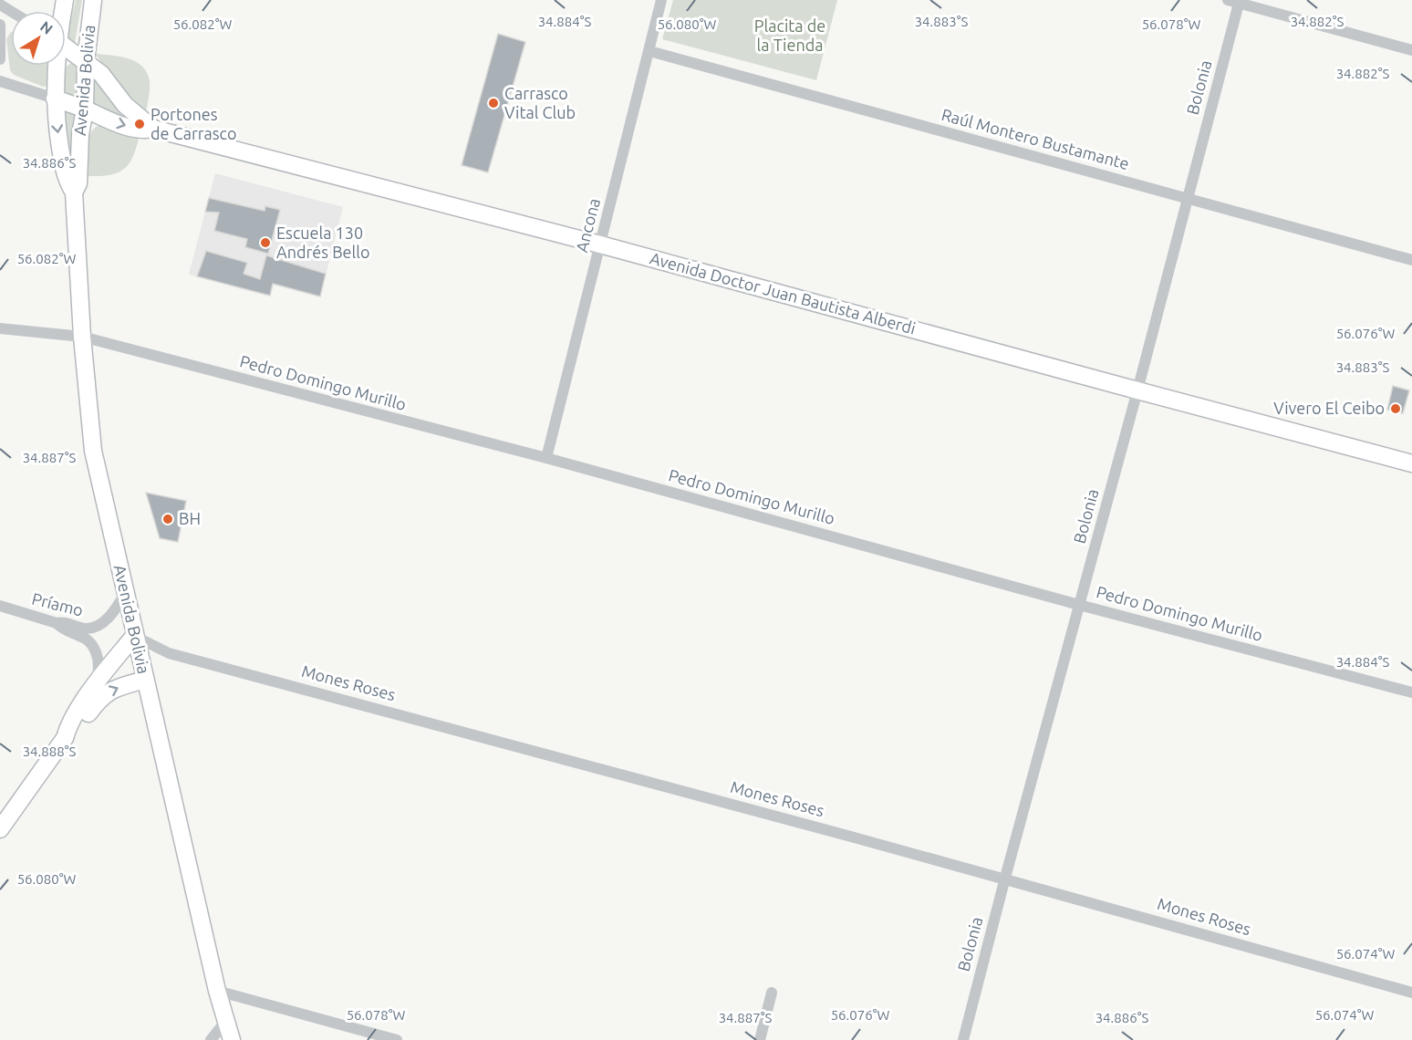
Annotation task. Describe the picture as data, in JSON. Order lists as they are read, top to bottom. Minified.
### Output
{"streets":{"street":["Avenida Bolivia","Bolonia","Raúl Montero Bustamante","Ancona","Avenida Doctor Juan Bautista Alberdi","Pedro Domingo Murillo","Príamo","Mones Roses"]},"crossings":[["Avenida Bolivia","Avenida Doctor Juan Bautista Alberdi"],["Avenida Bolivia","Pedro Domingo Murillo"],["Avenida Bolivia","Príamo"],["Avenida Bolivia","Mones Roses"],["Bolonia","Raúl Montero Bustamante"],["Bolonia","Avenida Doctor Juan Bautista Alberdi"],["Bolonia","Pedro Domingo Murillo"],["Bolonia","Mones Roses"],["Raúl Montero Bustamante","Ancona"],["Ancona","Avenida Doctor Juan Bautista Alberdi"],["Ancona","Pedro Domingo Murillo"]],"parks":["Placita de la Tienda"],"places":["Carrasco Vital Club","Portones de Carrasco","Escuela 130 Andrés Bello","Vivero El Ceibo","BH"],"north":"top right","coordinates":["34.884°S","34.883°S","34.882°S","56.082°W","56.080°W","56.078°W","34.886°S","56.076°W","34.887°S","34.888°S","56.074°W"]}
